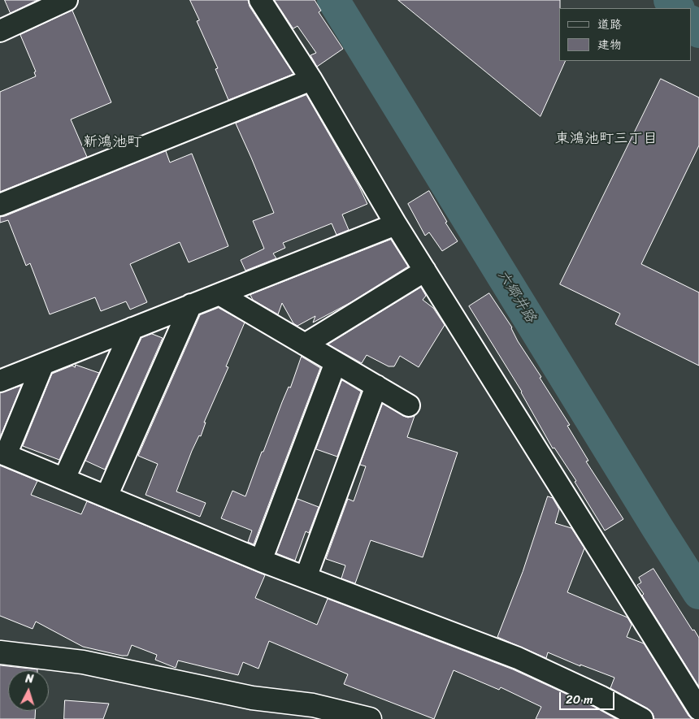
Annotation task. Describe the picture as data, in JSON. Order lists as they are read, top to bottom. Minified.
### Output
{"districts":["東鴻池町三丁目","新鴻池町"],"water":["六郷井路"],"legend":["道路","建物"],"scale_bar":"20 m","north":"top"}
